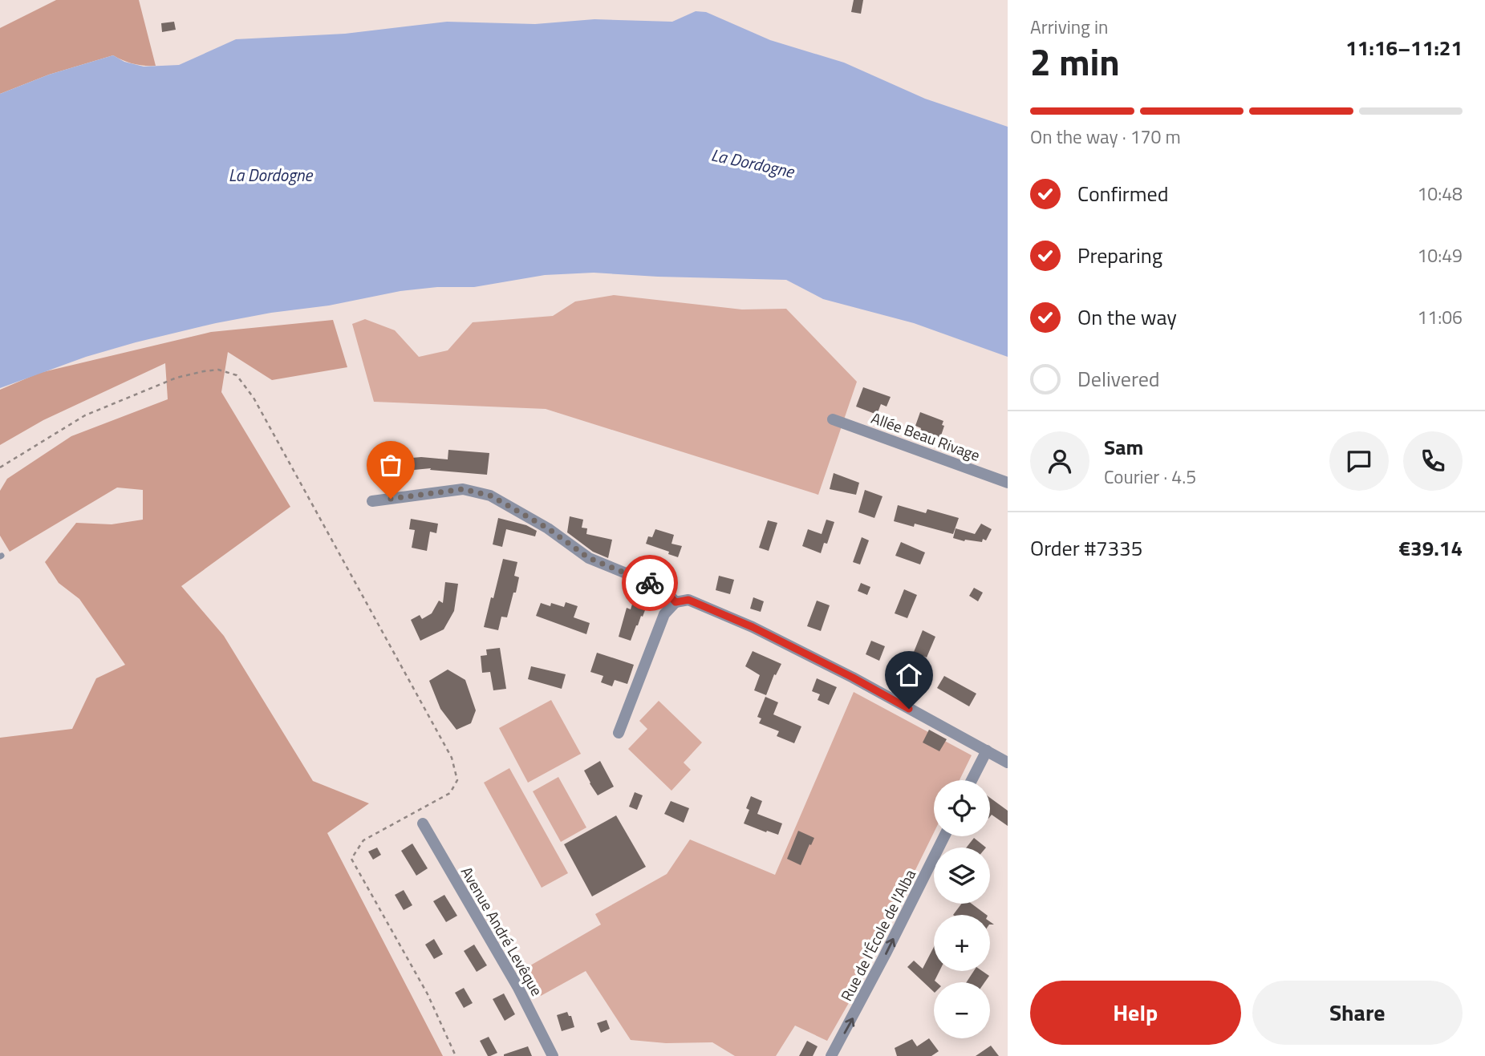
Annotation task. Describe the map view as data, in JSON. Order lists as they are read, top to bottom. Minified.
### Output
{"streets":{"street":["Allée Beau Rivage","Avenue André Levêque","Rue de l'École de l'Alba"]},"one_way":["Rue de l'École de l'Alba"],"water":["La Dordogne"],"page":{"heading":["2 min","Arriving in","11:16–11:21"],"panel":["Sam","Courier · 4.5","Order #7335","€39.14"],"bar":"On the way · 170 m","list":[["Confirmed","10:48"],["Preparing","10:49"],["On the way","11:06"],"Delivered"],"map_buttons":["+","−"],"buttons":["Help","Share"]}}
